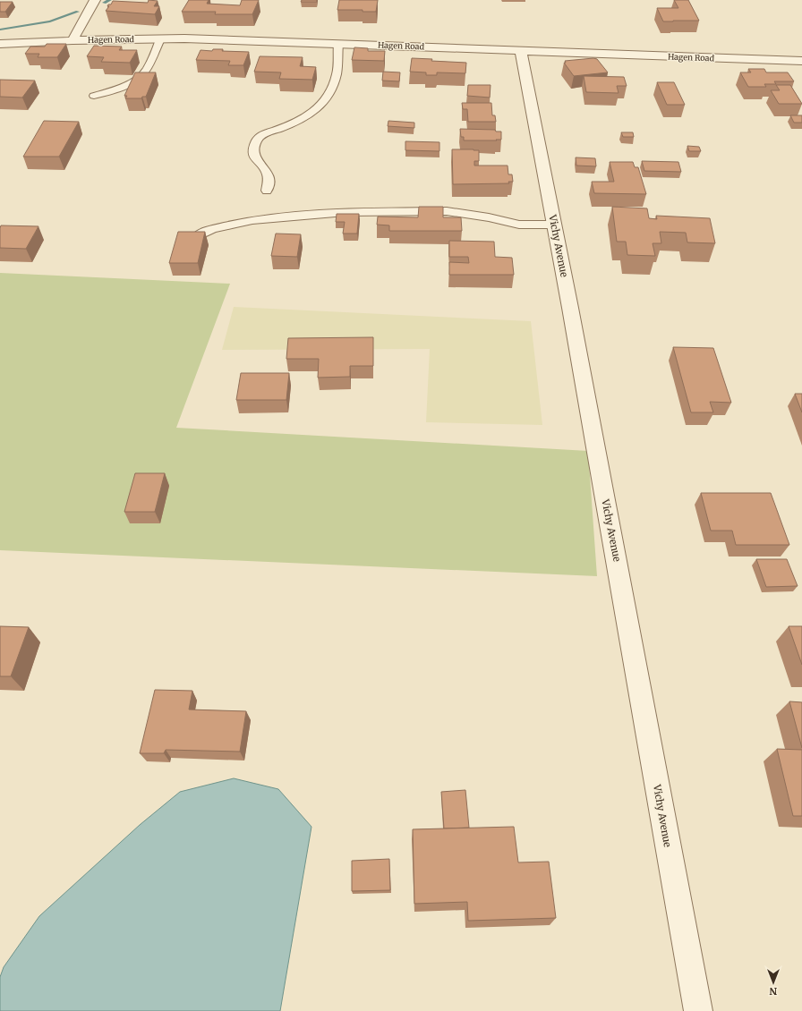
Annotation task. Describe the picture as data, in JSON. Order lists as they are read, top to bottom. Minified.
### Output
{"streets":{"street":["Hagen Road","Vichy Avenue"]},"crossings":[["Hagen Road","Vichy Avenue"]],"north":"bottom"}
